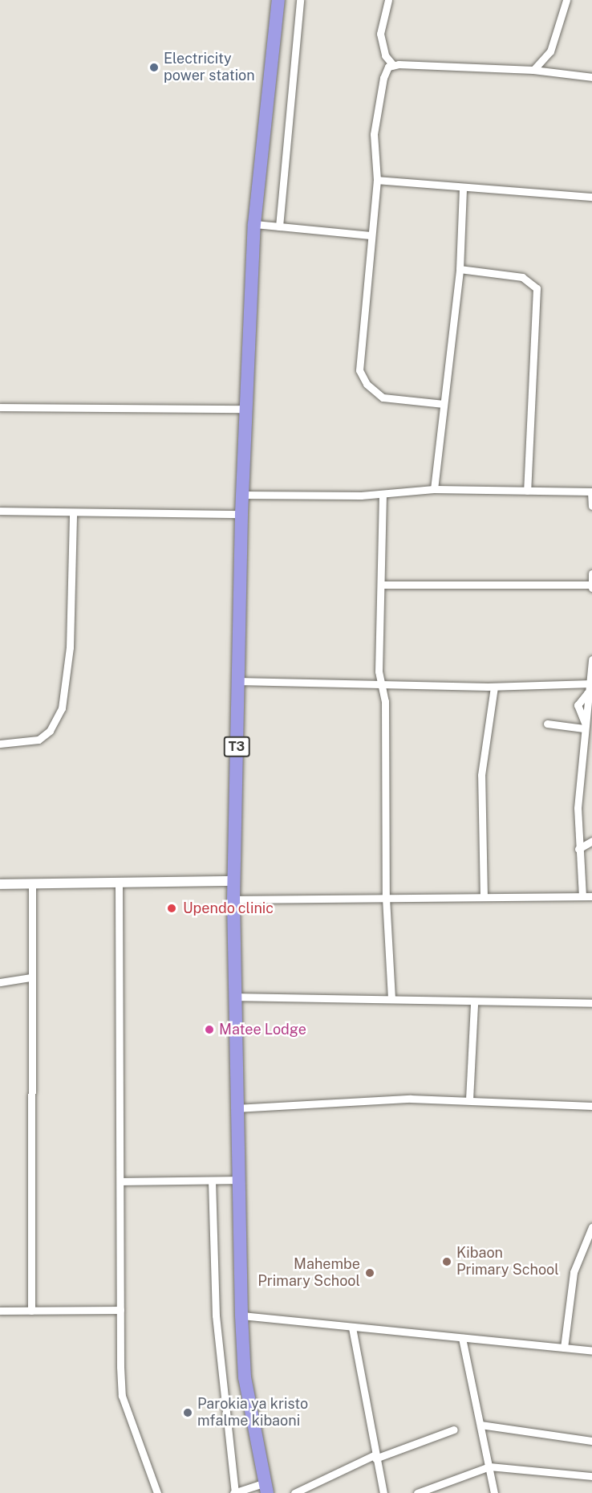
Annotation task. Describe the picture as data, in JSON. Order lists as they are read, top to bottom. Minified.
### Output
{"streets":{"highway":["T3"]},"places":["Electricity power station","Upendo clinic","Matee Lodge","Kibaon Primary School","Mahembe Primary School","Parokia ya kristo mfalme kibaoni"]}
